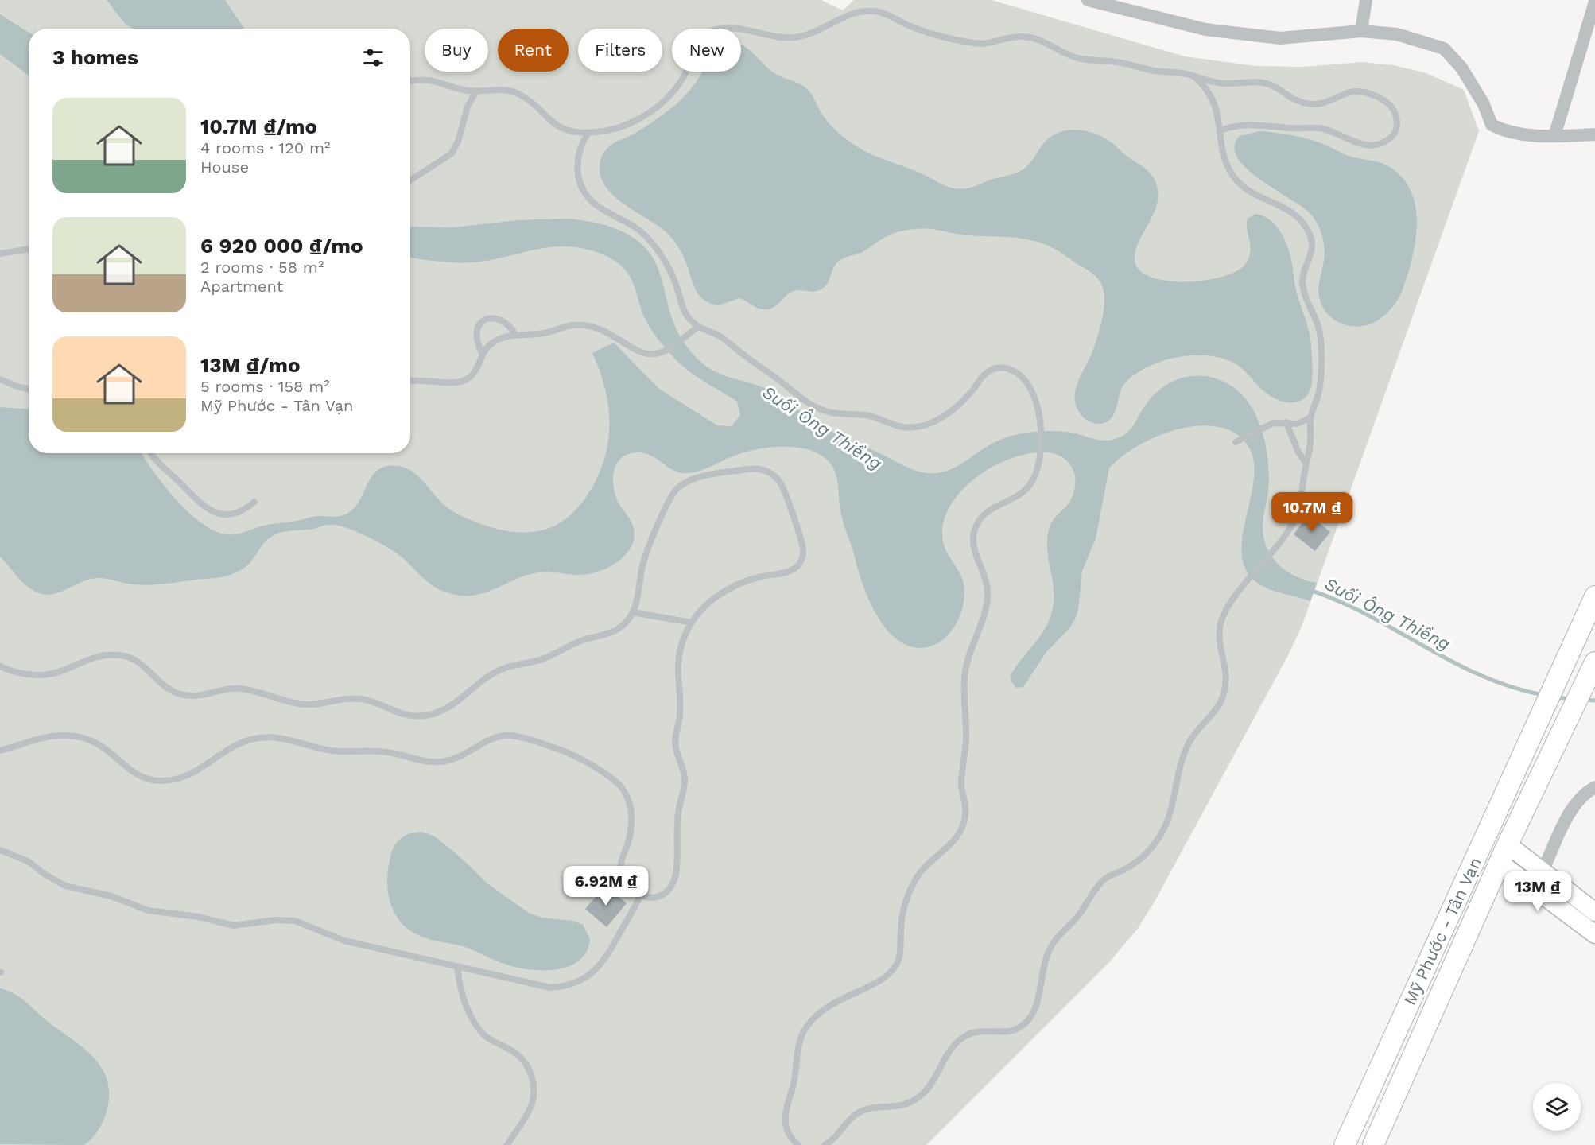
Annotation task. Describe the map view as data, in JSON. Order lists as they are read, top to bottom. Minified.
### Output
{"streets":{"main road":["Mỹ Phước - Tân Vạn"]},"water":["Suối Ông Thiềng"],"page":{"chip":["Buy","Rent","Filters","New"],"heading":"3 homes","list":[{"name":"10.7M ₫/mo","note":"4 rooms · 120 m² · House"},{"name":"6 920 000 ₫/mo","note":"2 rooms · 58 m² · Apartment"},{"name":"13M ₫/mo","note":"5 rooms · 158 m² · Mỹ Phước - Tân Vạn"}],"price":["10.7M ₫","6.92M ₫","13M ₫"]}}
